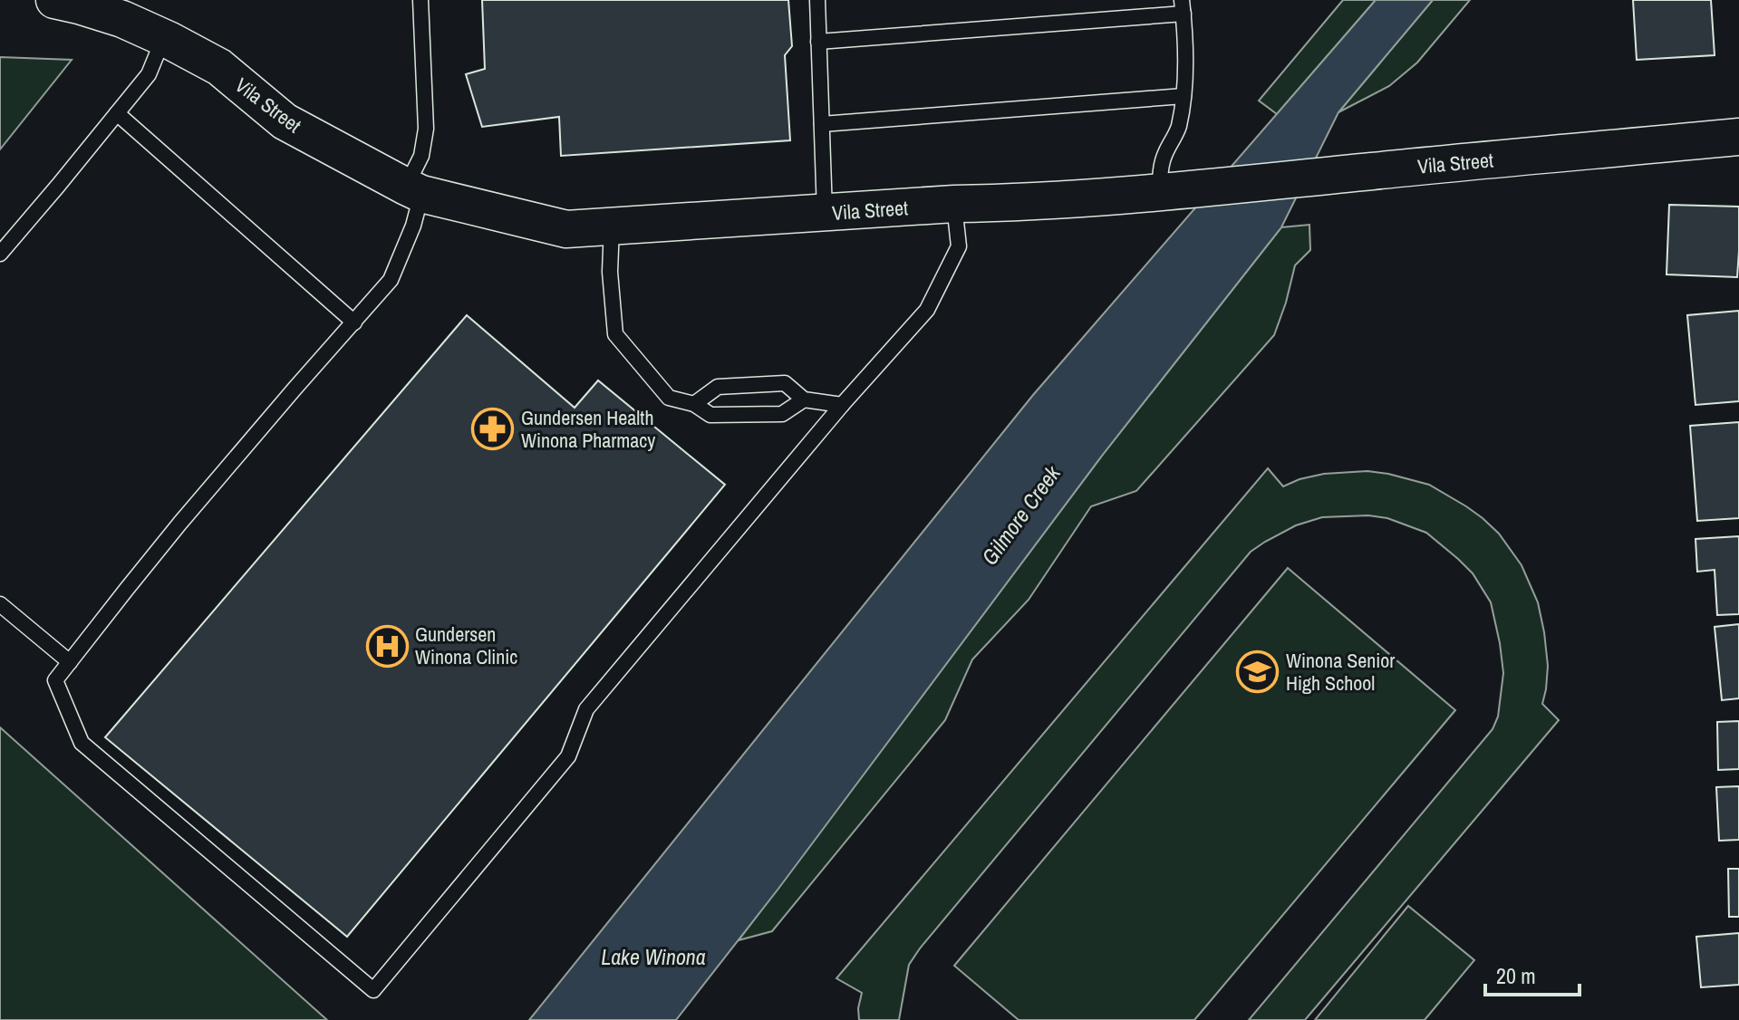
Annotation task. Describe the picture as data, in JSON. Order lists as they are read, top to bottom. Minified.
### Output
{"streets":{"street":["Vila Street"]},"water":["Gilmore Creek","Lake Winona"],"places":{"pharmacy":["Gundersen Health Winona Pharmacy"],"hospital":["Gundersen Winona Clinic"],"school or university":["Winona Senior High School"]},"scale_bar":"20 m"}
